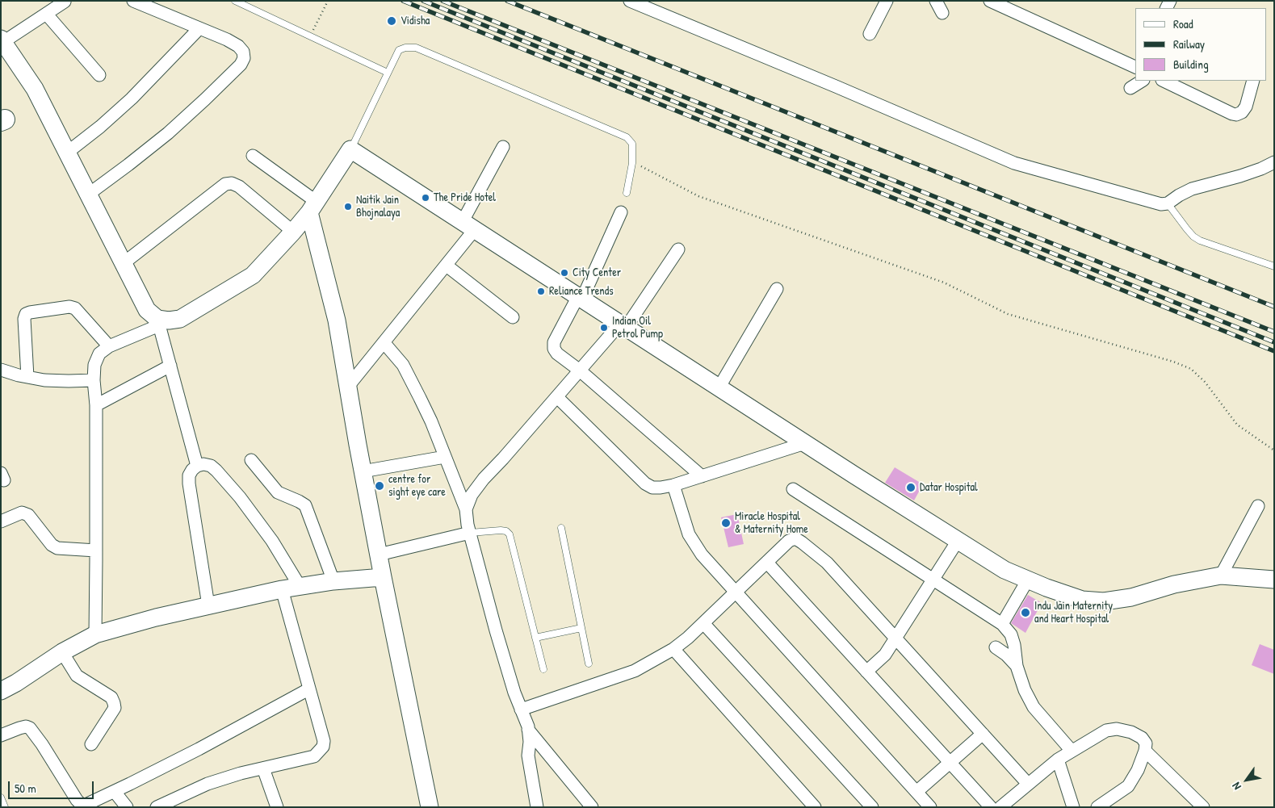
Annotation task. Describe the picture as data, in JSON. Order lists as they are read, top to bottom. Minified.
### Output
{"places":["Vidisha","The Pride Hotel","Naitik Jain Bhojnalaya","City Center","Reliance Trends","Indian Oil Petrol Pump","centre for sight eye care","Datar Hospital","Miracle Hospital & Maternity Home","Indu Jain Maternity and Heart Hospital"],"legend":["Road","Railway","Building"],"scale_bar":"50 m","north":"bottom left"}
